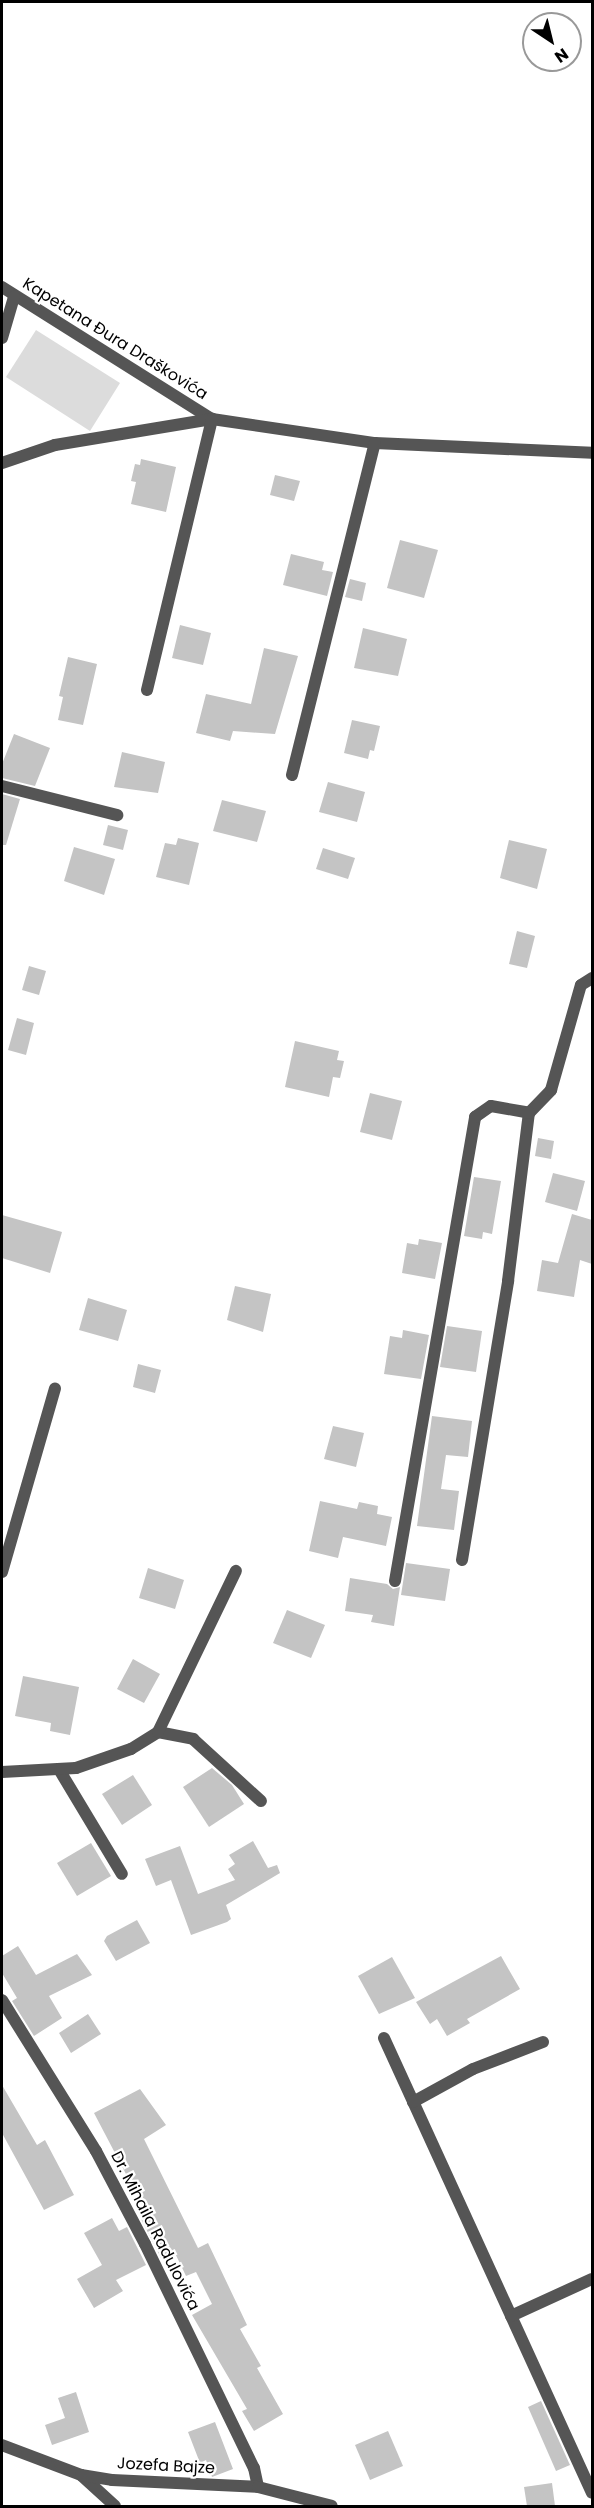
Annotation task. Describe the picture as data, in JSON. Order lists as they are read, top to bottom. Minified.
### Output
{"streets":{"street":["Kapetana Đura Draškovića","Dr. Mihaila Radulovića","Jozefa Bajze"]},"crossings":[["Dr. Mihaila Radulovića","Jozefa Bajze"]],"north":"bottom right"}
